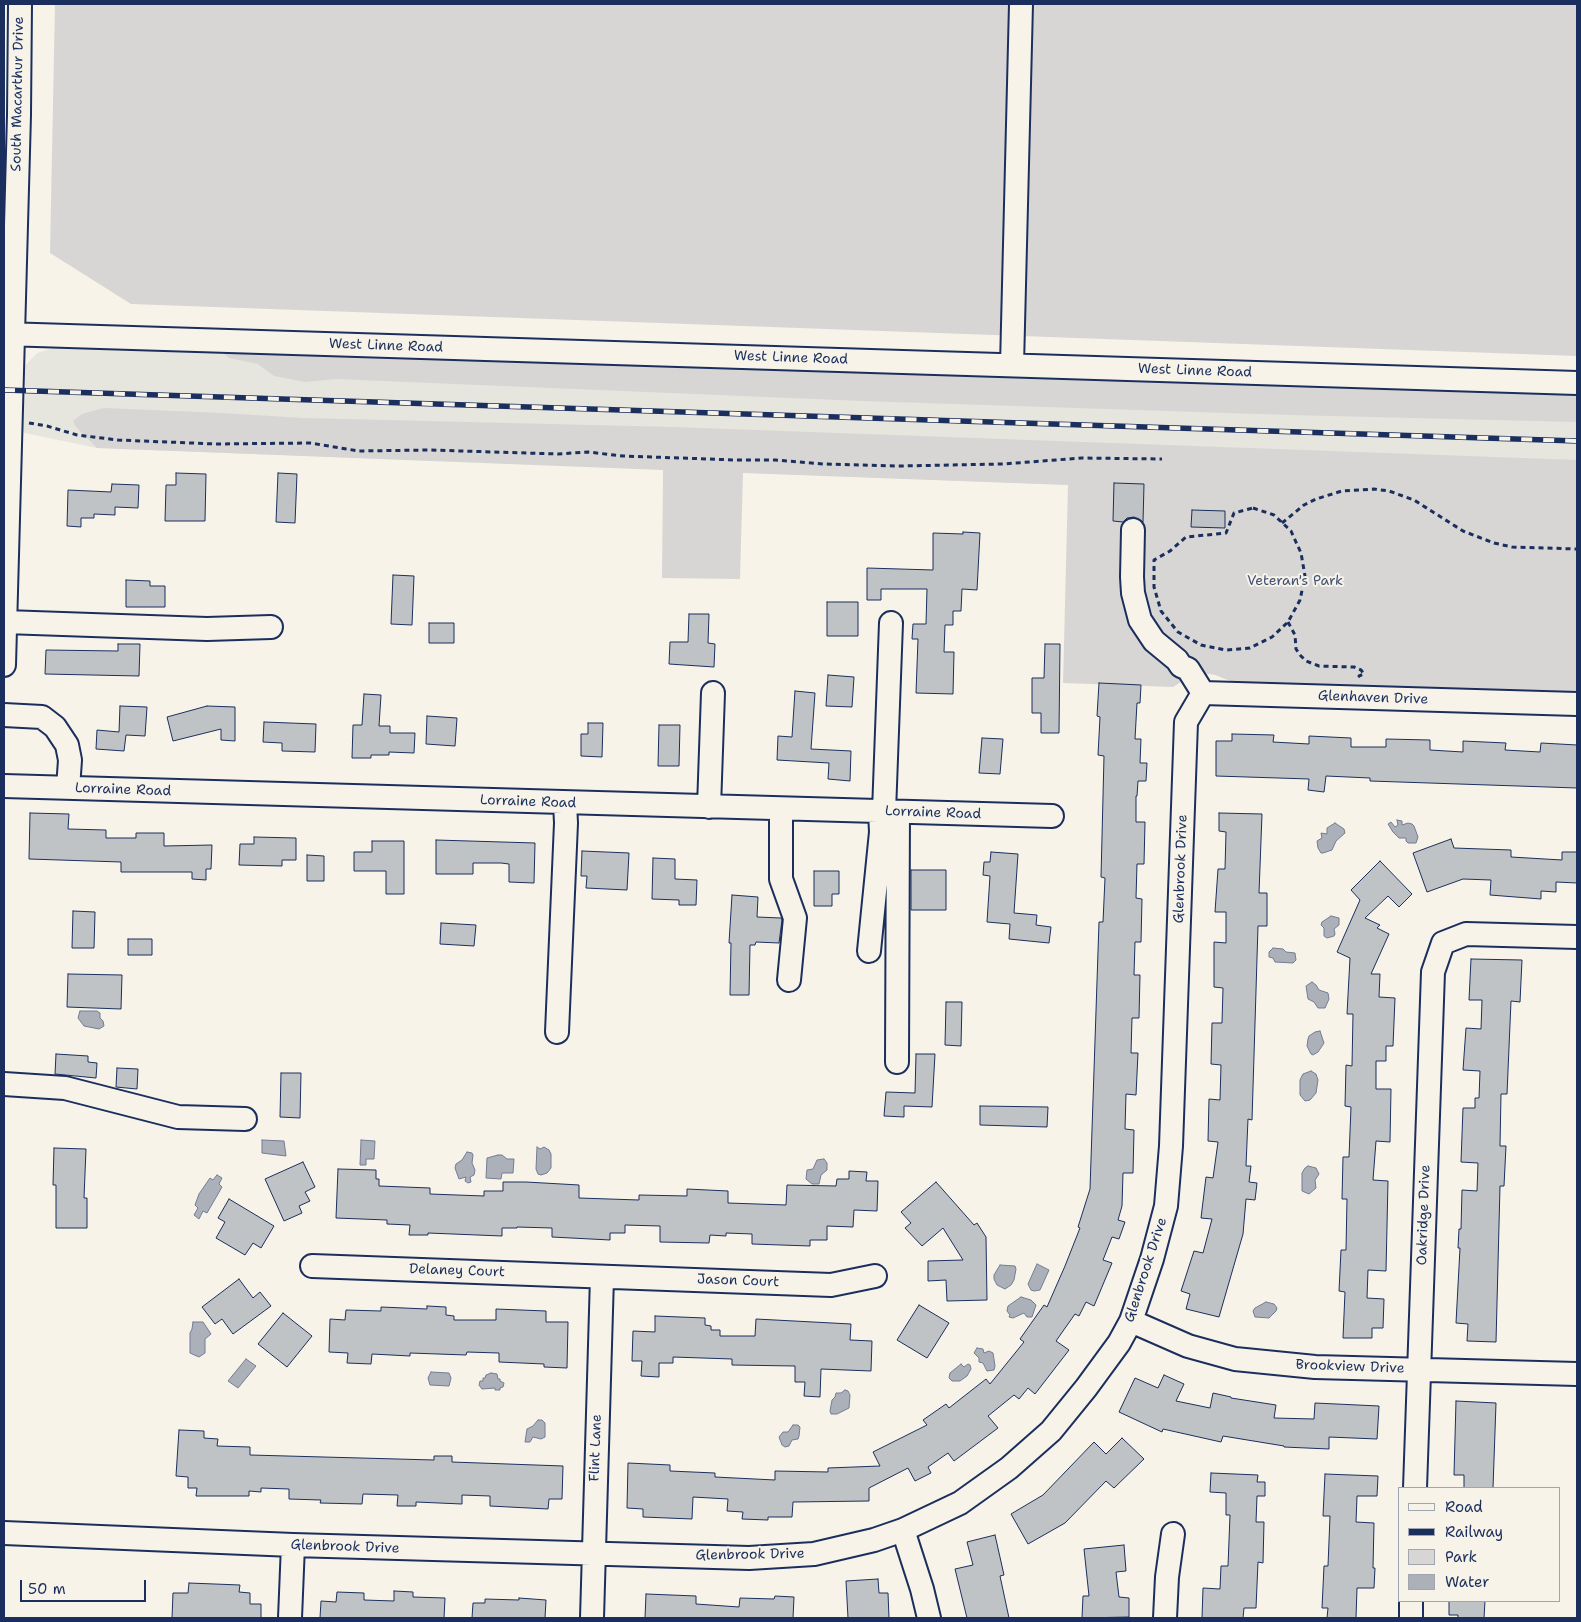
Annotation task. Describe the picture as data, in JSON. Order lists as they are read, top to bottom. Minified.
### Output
{"streets":{"street":["South Macarthur Drive","West Linne Road","Glenhaven Drive","Lorraine Road","Glenbrook Drive","Oakridge Drive","Delaney Court","Jason Court","Brookview Drive","Flint Lane"]},"crossings":[["South Macarthur Drive","West Linne Road"],["Glenhaven Drive","Glenbrook Drive"],["Glenbrook Drive","Brookview Drive"],["Glenbrook Drive","Flint Lane"],["Oakridge Drive","Brookview Drive"],["Delaney Court","Jason Court"],["Delaney Court","Flint Lane"],["Jason Court","Flint Lane"]],"parks":["Veteran's Park"],"legend":["Road","Railway","Park","Water"],"scale_bar":"50 m"}
